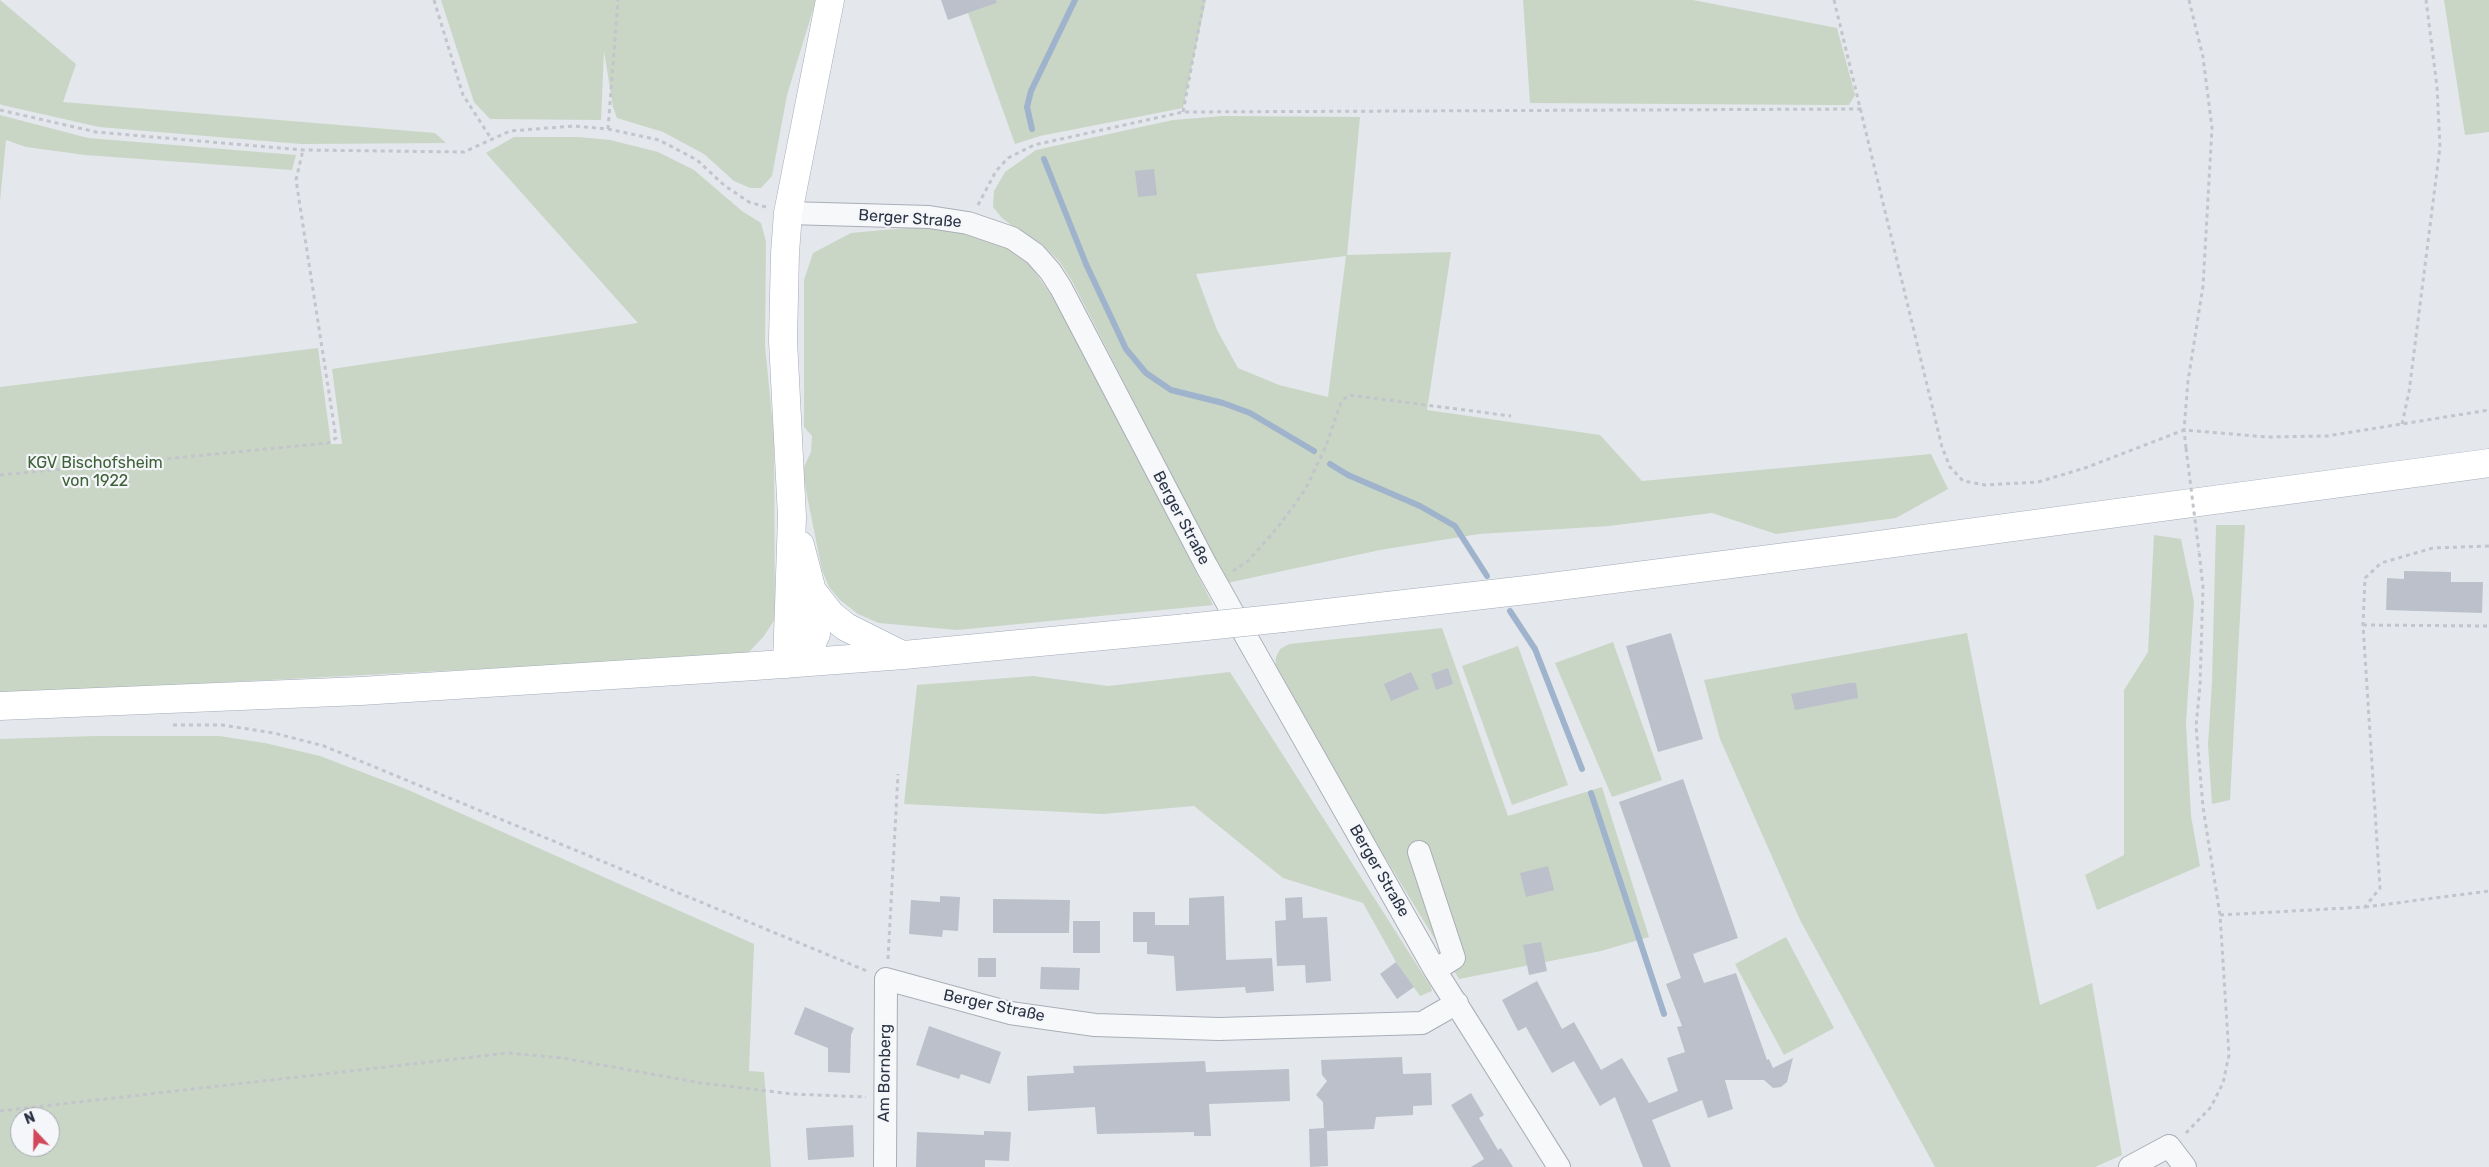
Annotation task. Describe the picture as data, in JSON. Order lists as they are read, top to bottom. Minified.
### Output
{"streets":{"street":["Berger Straße","Am Bornberg"]},"crossings":[["Berger Straße","Am Bornberg"]],"parks":["KGV Bischofsheim von 1922"],"north":"top"}
